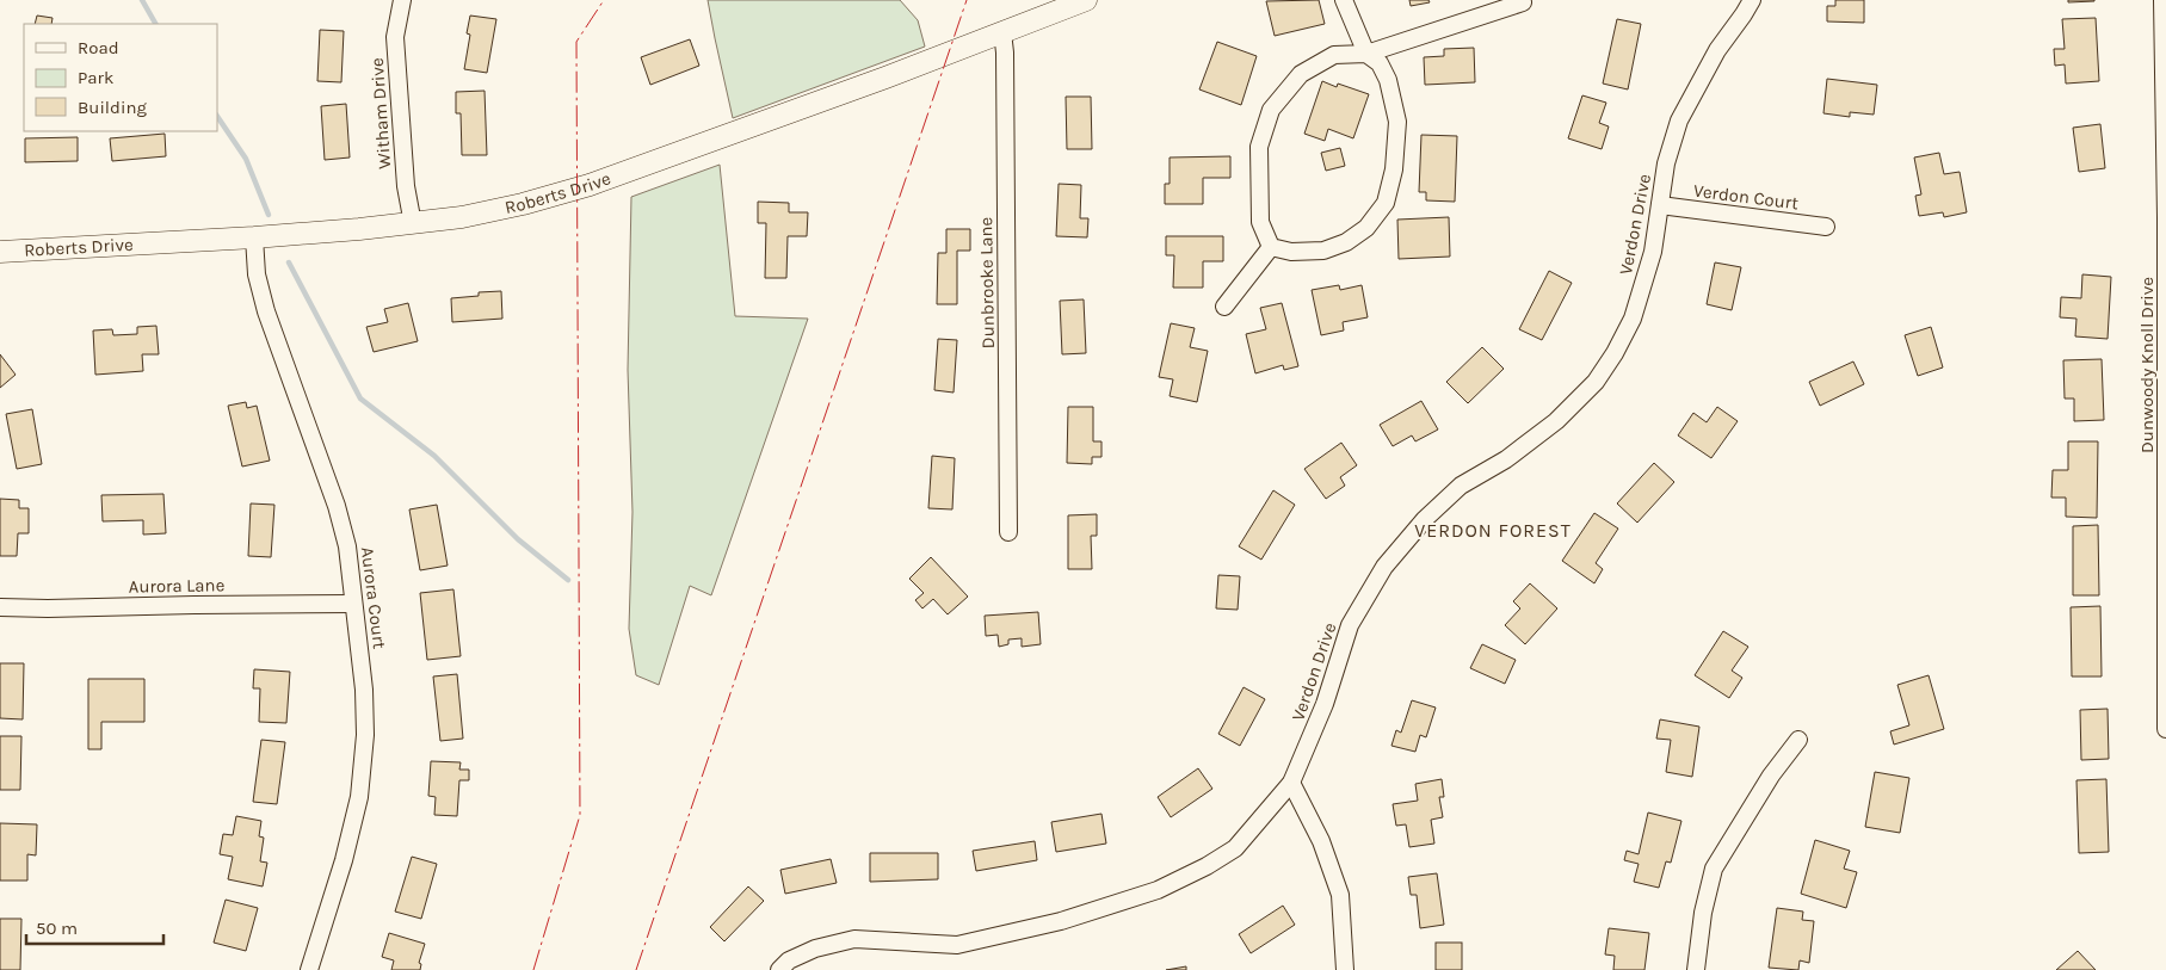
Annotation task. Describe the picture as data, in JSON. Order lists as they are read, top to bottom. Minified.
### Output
{"streets":{"street":["Witham Drive","Roberts Drive","Verdon Court","Verdon Drive","Dunbrooke Lane","Dunwoody Knoll Drive","Aurora Lane","Aurora Court"]},"crossings":[["Witham Drive","Roberts Drive"],["Roberts Drive","Dunbrooke Lane"],["Roberts Drive","Aurora Court"],["Verdon Court","Verdon Drive"],["Aurora Lane","Aurora Court"]],"districts":["VERDON FOREST"],"legend":["Road","Park","Building"],"scale_bar":"50 m"}
